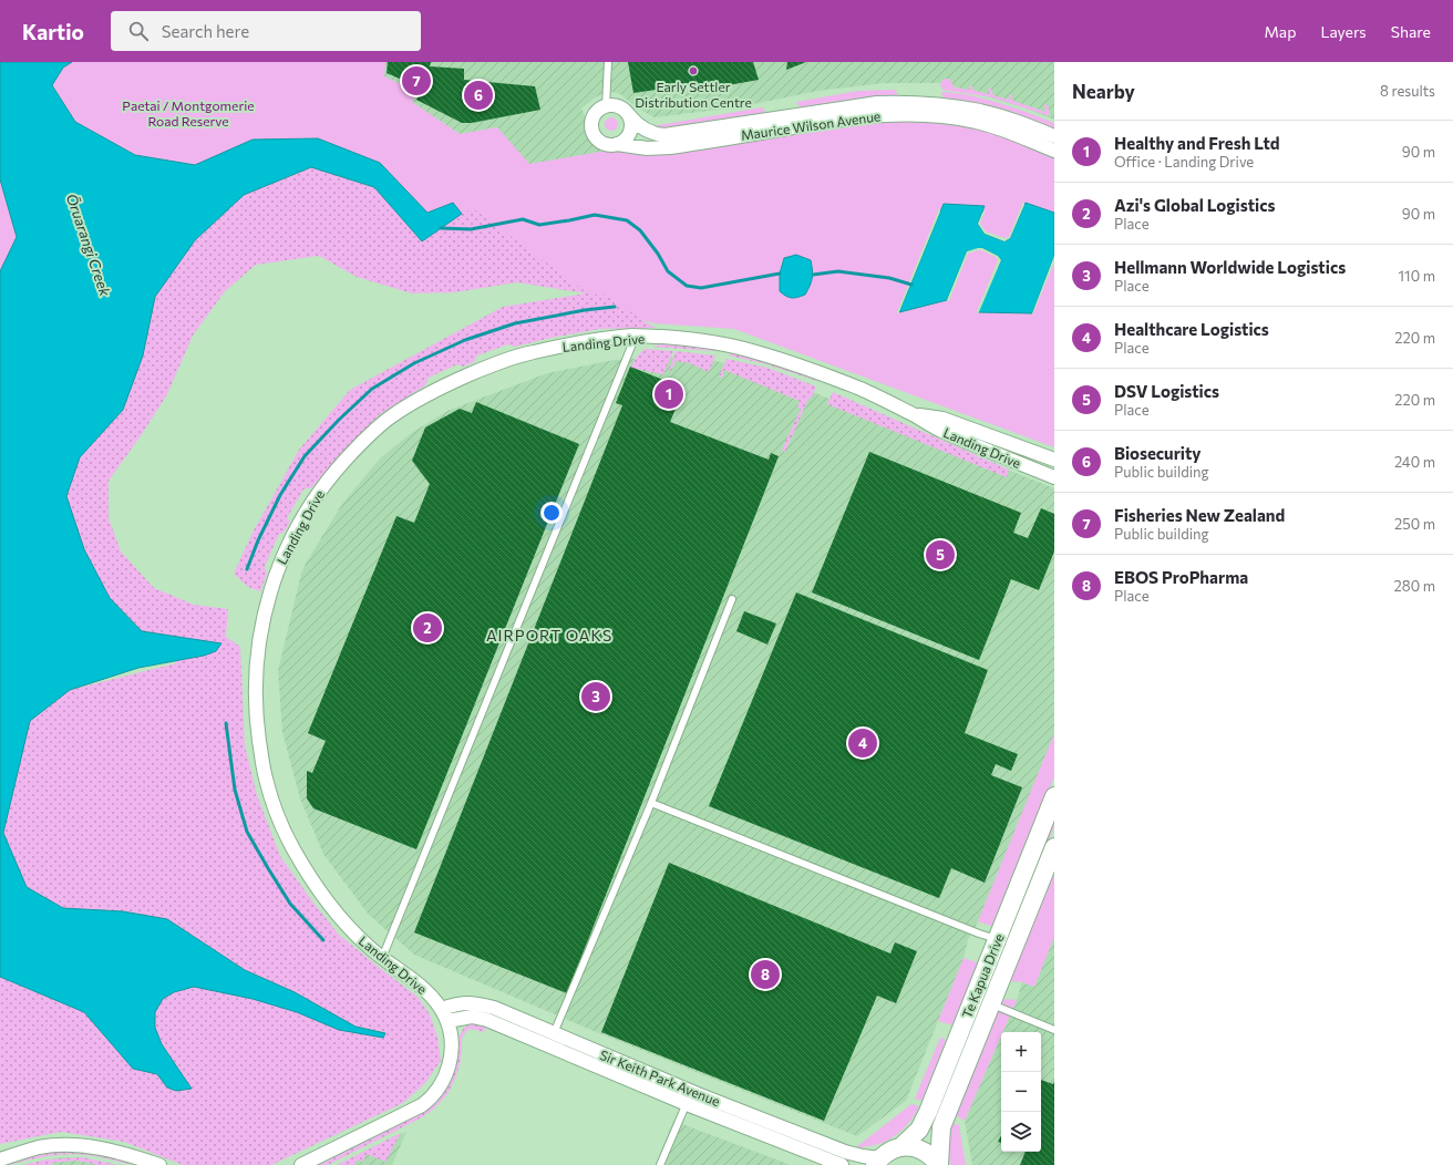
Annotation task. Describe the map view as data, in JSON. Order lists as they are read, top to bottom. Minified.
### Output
{"streets":{"street":["Maurice Wilson Avenue","Landing Drive","Te Kapua Drive","Sir Keith Park Avenue"]},"crossings":[["Landing Drive","Sir Keith Park Avenue"],["Te Kapua Drive","Sir Keith Park Avenue"]],"districts":["AIRPORT OAKS"],"water":["Ōruarangi Creek"],"parks":["Paetai / Montgomerie Road Reserve"],"places":["Early Settler Distribution Centre"],"page":{"header":"Kartio","search":"Search here","nav":["Map","Layers","Share"],"heading":["Nearby","8 results"],"pins":["7","6","1","5","2","3","4","8"],"list":[{"mark":"1","name":"Healthy and Fresh Ltd","note":"Office · Landing Drive","value":"90 m"},{"mark":"2","name":"Azi's Global Logistics","note":"Place","value":"90 m"},{"mark":"3","name":"Hellmann Worldwide Logistics","note":"Place","value":"110 m"},{"mark":"4","name":"Healthcare Logistics","note":"Place","value":"220 m"},{"mark":"5","name":"DSV Logistics","note":"Place","value":"220 m"},{"mark":"6","name":"Biosecurity","note":"Public building","value":"240 m"},{"mark":"7","name":"Fisheries New Zealand","note":"Public building","value":"250 m"},{"mark":"8","name":"EBOS ProPharma","note":"Place","value":"280 m"}],"map_buttons":["+","−"]}}
